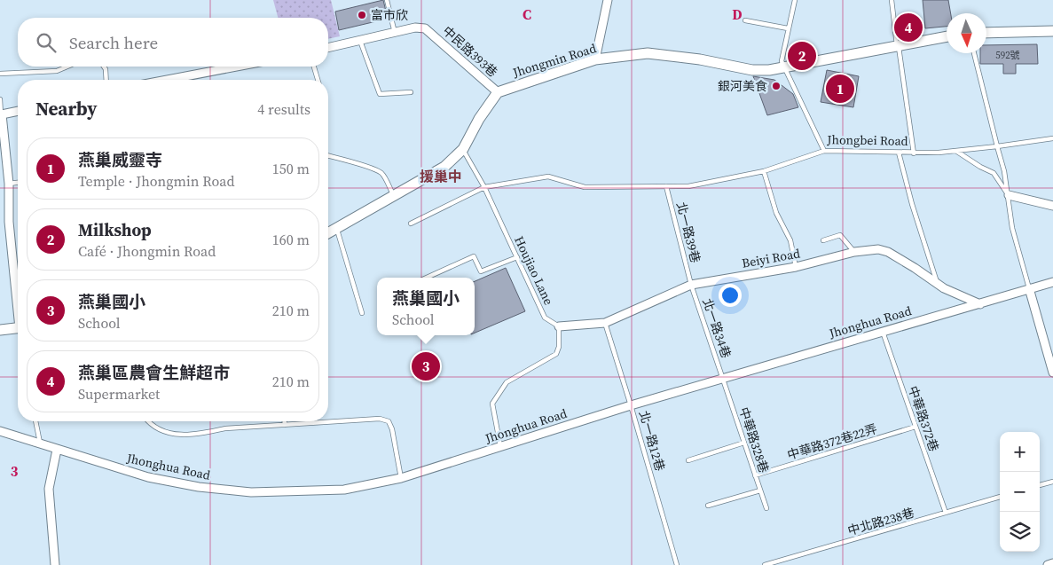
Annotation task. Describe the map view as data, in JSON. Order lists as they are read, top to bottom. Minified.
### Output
{"streets":{"street":["中民路393巷","Jhongmin Road","Beiyi Road","Jhonghua Road"],"lane":["Jhongbei Road","北一路39巷","Houjiao Lane","北一路34巷","中華路372巷","中華路328巷","北一路12巷","中華路372巷22弄","中北路238巷"]},"crossings":[["中民路393巷","Jhongmin Road"],["Jhongbei Road","北一路39巷"],["Jhongbei Road","Houjiao Lane"],["北一路39巷","Beiyi Road"],["北一路39巷","北一路34巷"],["Beiyi Road","Houjiao Lane"],["Beiyi Road","Jhonghua Road"],["Beiyi Road","北一路34巷"],["Beiyi Road","北一路12巷"],["Jhonghua Road","北一路34巷"],["Jhonghua Road","中華路372巷"],["Jhonghua Road","中華路328巷"],["Jhonghua Road","北一路12巷"],["北一路34巷","中華路328巷"],["中華路372巷","中華路372巷22弄"],["中華路372巷","中北路238巷"],["中華路328巷","中華路372巷22弄"]],"districts":["援巢中"],"places":["富市欣","銀河美食"],"house_numbers":["592號"],"north":"bottom","page":{"pins":["4","2","1","3"],"search":"Search here","heading":["Nearby","4 results"],"list":[{"mark":"1","name":"燕巢威靈寺","note":"Temple · Jhongmin Road","value":"150 m"},{"mark":"2","name":"Milkshop","note":"Café · Jhongmin Road","value":"160 m"},{"mark":"3","name":"燕巢國小","note":"School","value":"210 m"},{"mark":"4","name":"燕巢區農會生鮮超市","note":"Supermarket","value":"210 m"}],"popup":["燕巢國小","School"],"map_buttons":["+","−"]},"grid":{"columns":["C","D"],"rows":["3"]}}
